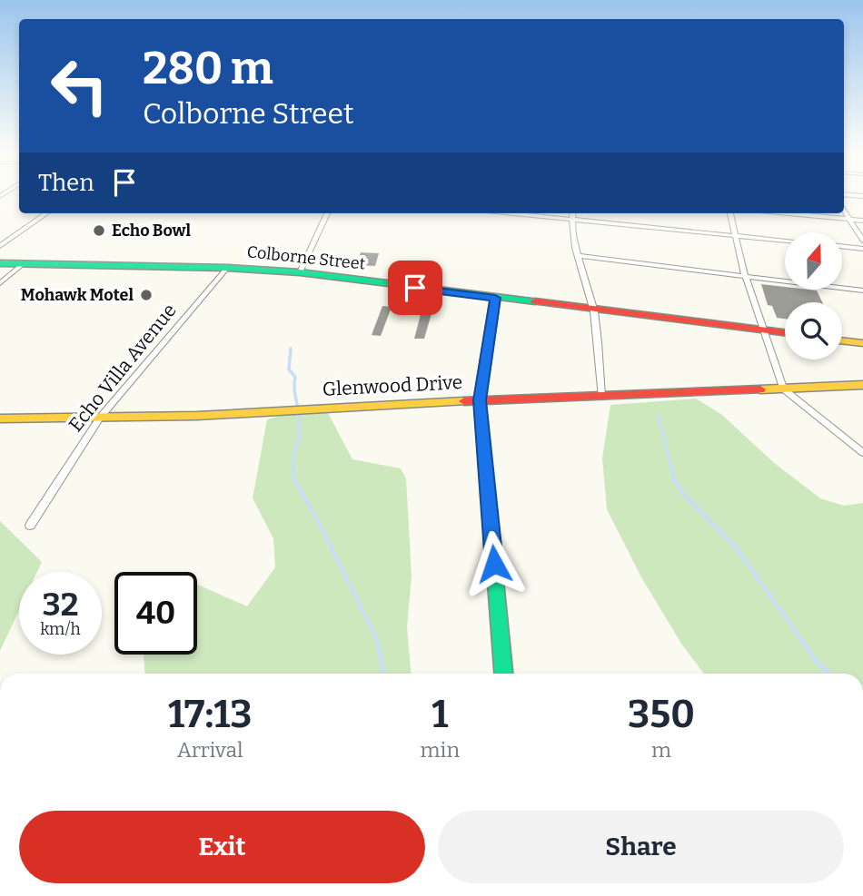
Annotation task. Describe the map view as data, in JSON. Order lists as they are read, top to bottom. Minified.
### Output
{"streets":{"street":["Colborne Street","Echo Villa Avenue","Glenwood Drive"]},"crossings":[["Colborne Street","Echo Villa Avenue"],["Echo Villa Avenue","Glenwood Drive"]],"places":["Echo Bowl","Mohawk Motel"],"north":"top","page":{"turn":["280 m","Colborne Street"],"then":"Then","speed":"32 km/h","limit":"40","eta":["17:13","Arrival","1","min","350","m"],"buttons":["Exit","Share"]}}
